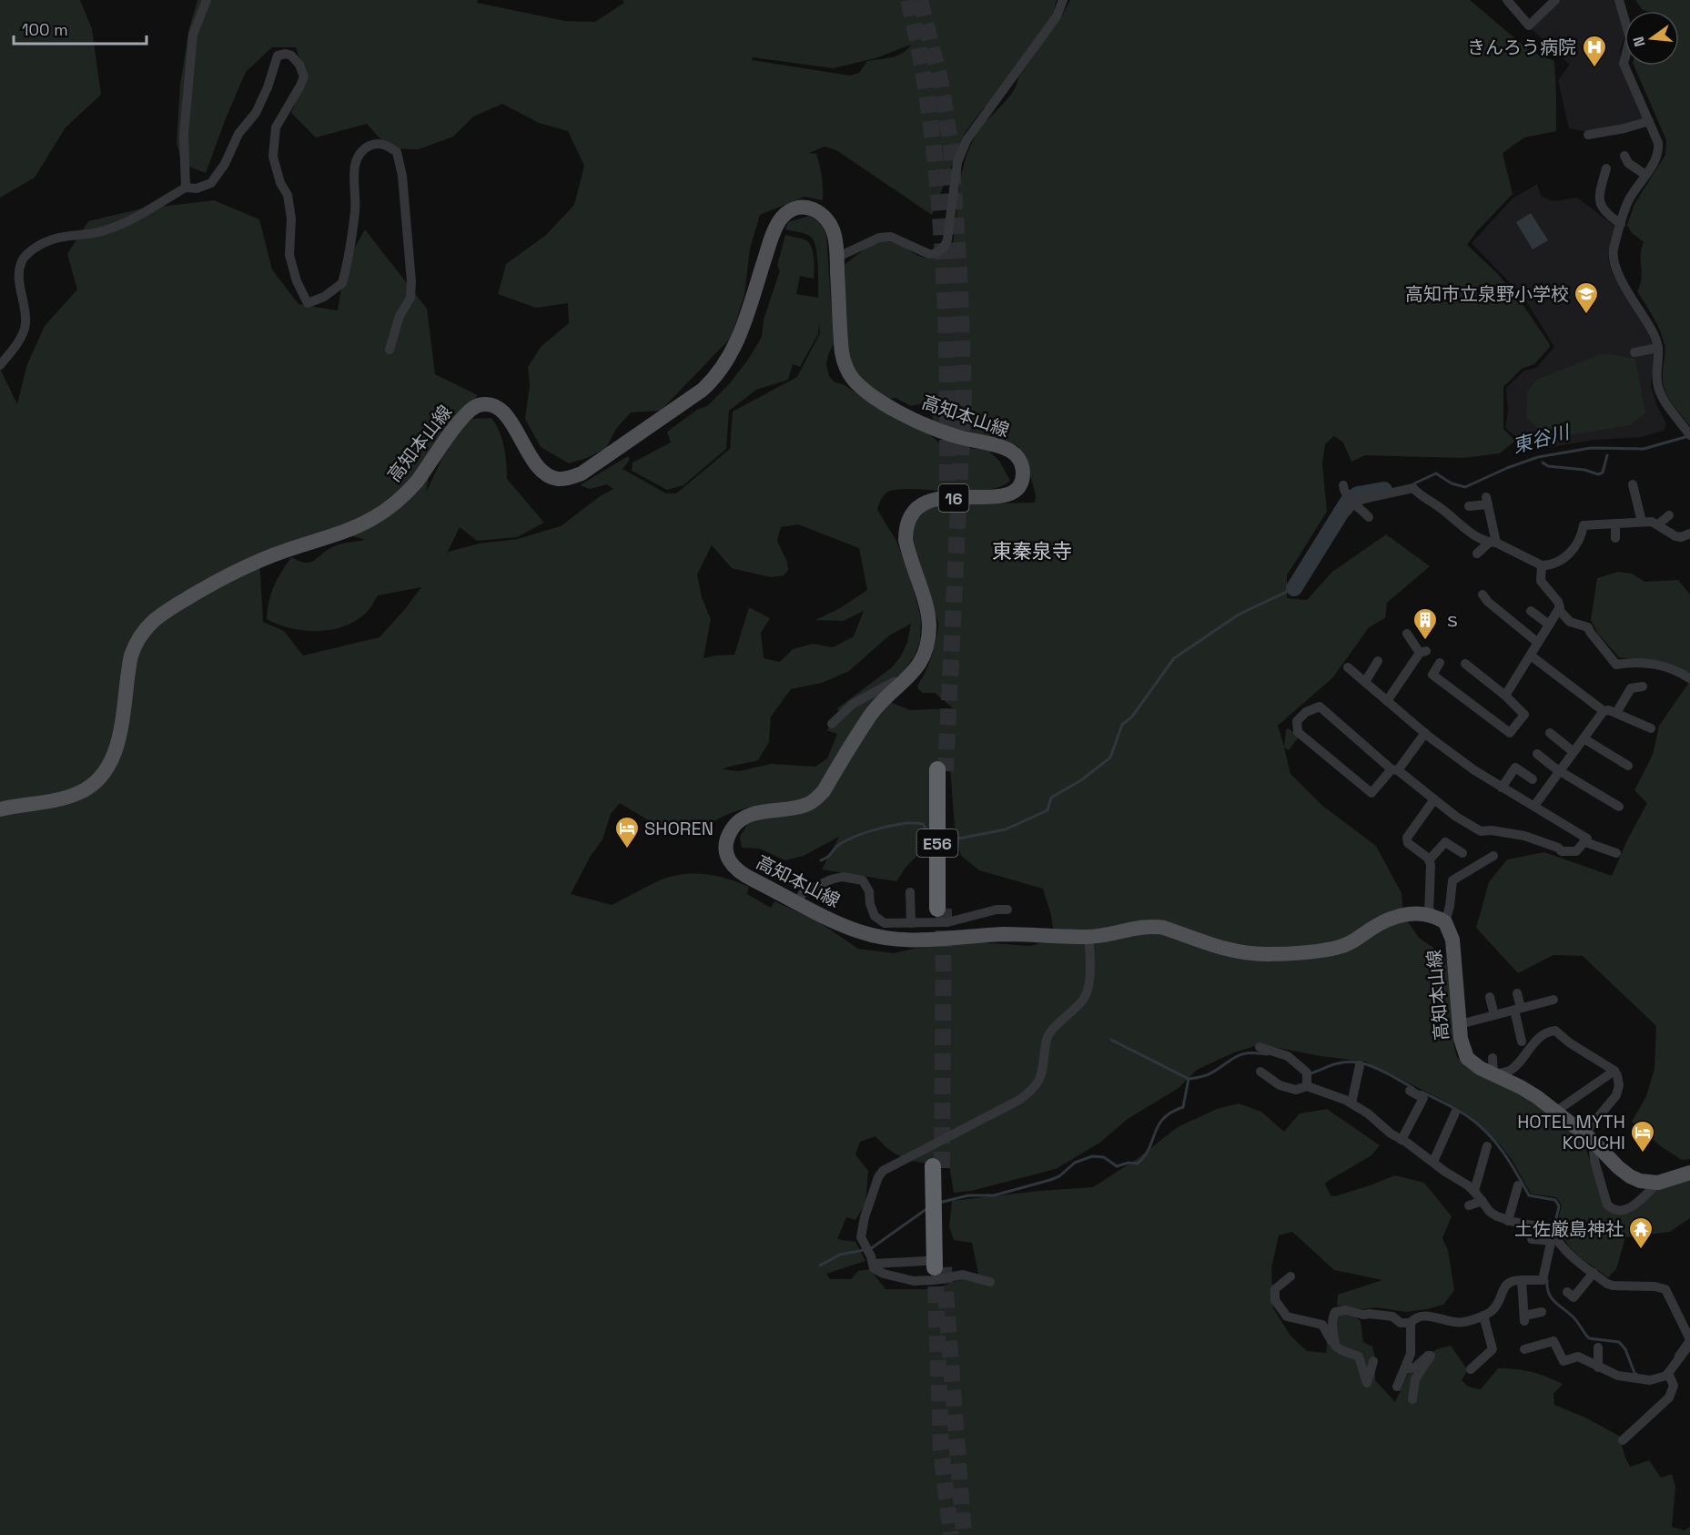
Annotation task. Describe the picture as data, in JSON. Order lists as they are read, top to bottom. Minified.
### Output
{"streets":{"highway":["E56"],"main road":["高知本山線","16"]},"districts":["東秦泉寺"],"water":["東谷川"],"places":{"hospital":["きんろう病院"],"school or university":["高知市立泉野小学校"],"building":["ｓ"],"hotel":["SHOREN","HOTEL MYTH KOUCHI"],"temple":["土佐厳島神社"]},"scale_bar":"100 m","north":"left"}
